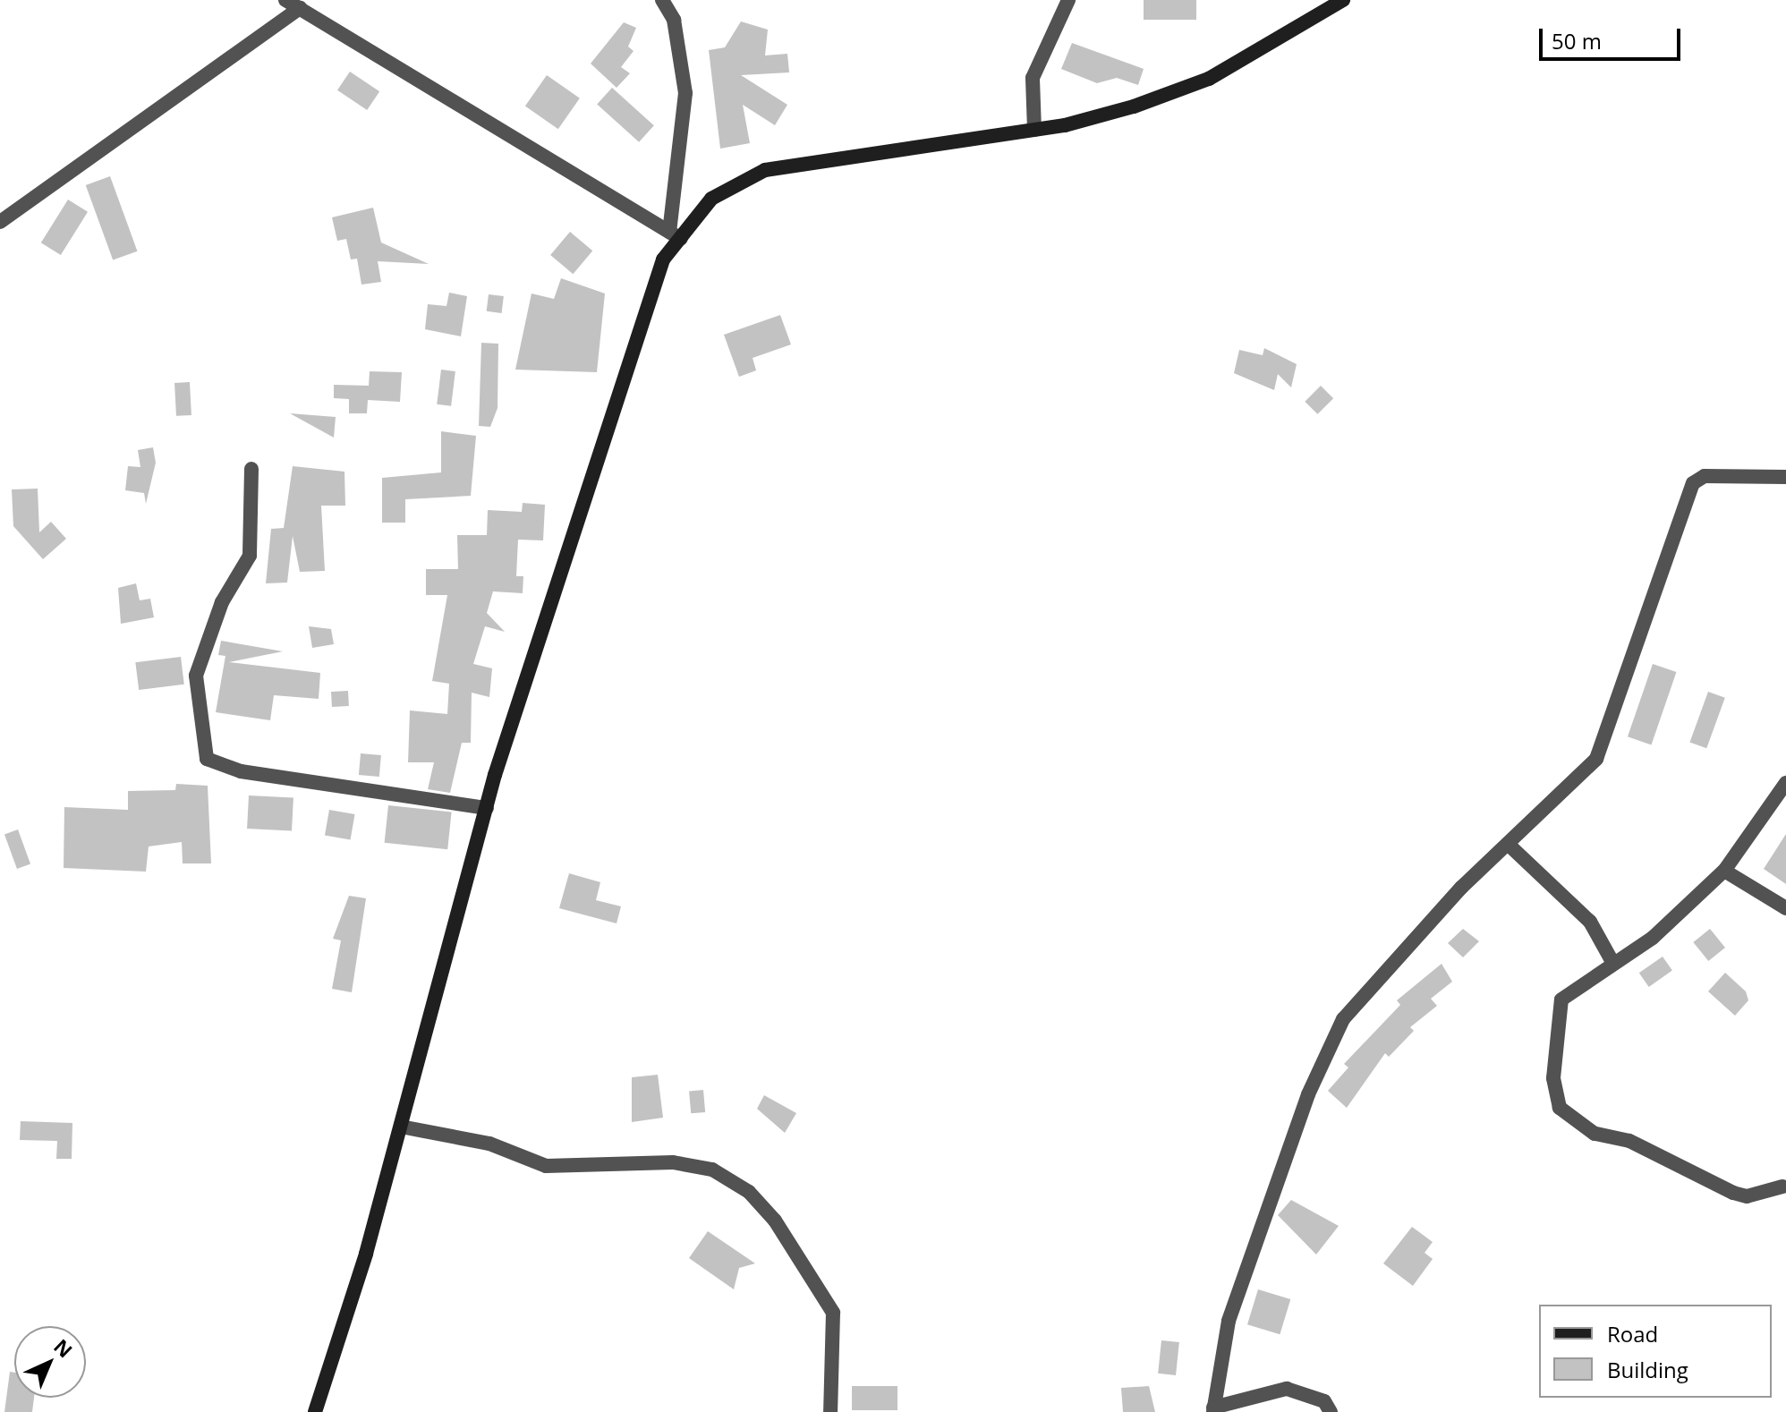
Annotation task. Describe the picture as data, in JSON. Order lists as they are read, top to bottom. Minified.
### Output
{"legend":["Road","Building"],"scale_bar":"50 m","north":"top right"}
